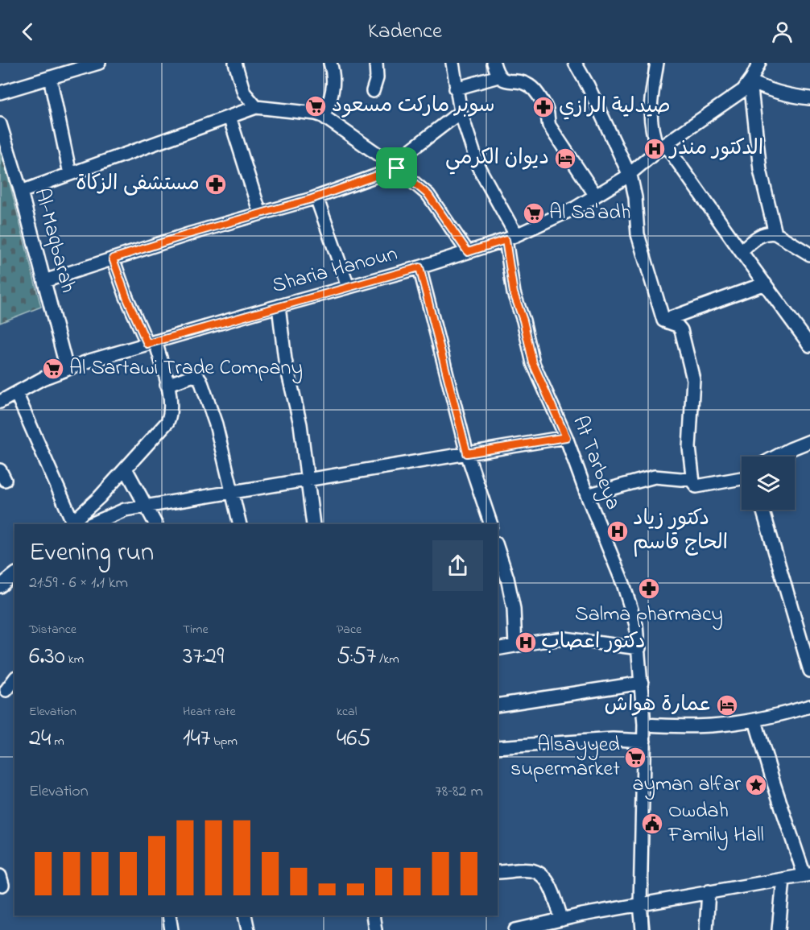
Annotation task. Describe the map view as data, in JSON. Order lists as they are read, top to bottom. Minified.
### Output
{"streets":{"street":["Al-Maqbarah","Sharia Hanoun","At Tarbeya"]},"crossings":[["Al-Maqbarah","Sharia Hanoun"],["Sharia Hanoun","At Tarbeya"]],"places":{"supermarket":["سوبر ماركت مسعود","Al Sa'adh","Al Sartawi Trade Company","Alsayyed supermarket"],"pharmacy":["صيدلية الرازي","مستشفى الزكاة","Salma pharmacy"],"hospital":["الدكتور منذر","دكتور زياد الحاج قاسم","دكتور اعصاب"],"hotel":["ديوان الكرمي","عمارة هواش"],"place":["ayman alfar"],"public building":["Owdah Family Hall"]},"page":{"header":"Kadence","heading":["Evening run","21:59 · 6 × 1.1 km"],"stats":[["Distance","6.30 km"],["Time","37:29"],["Pace","5:57 /km"],["Elevation","24 m"],["Heart rate","147 bpm"],["kcal","465"]],"chart":["Elevation","78–82 m"]}}
